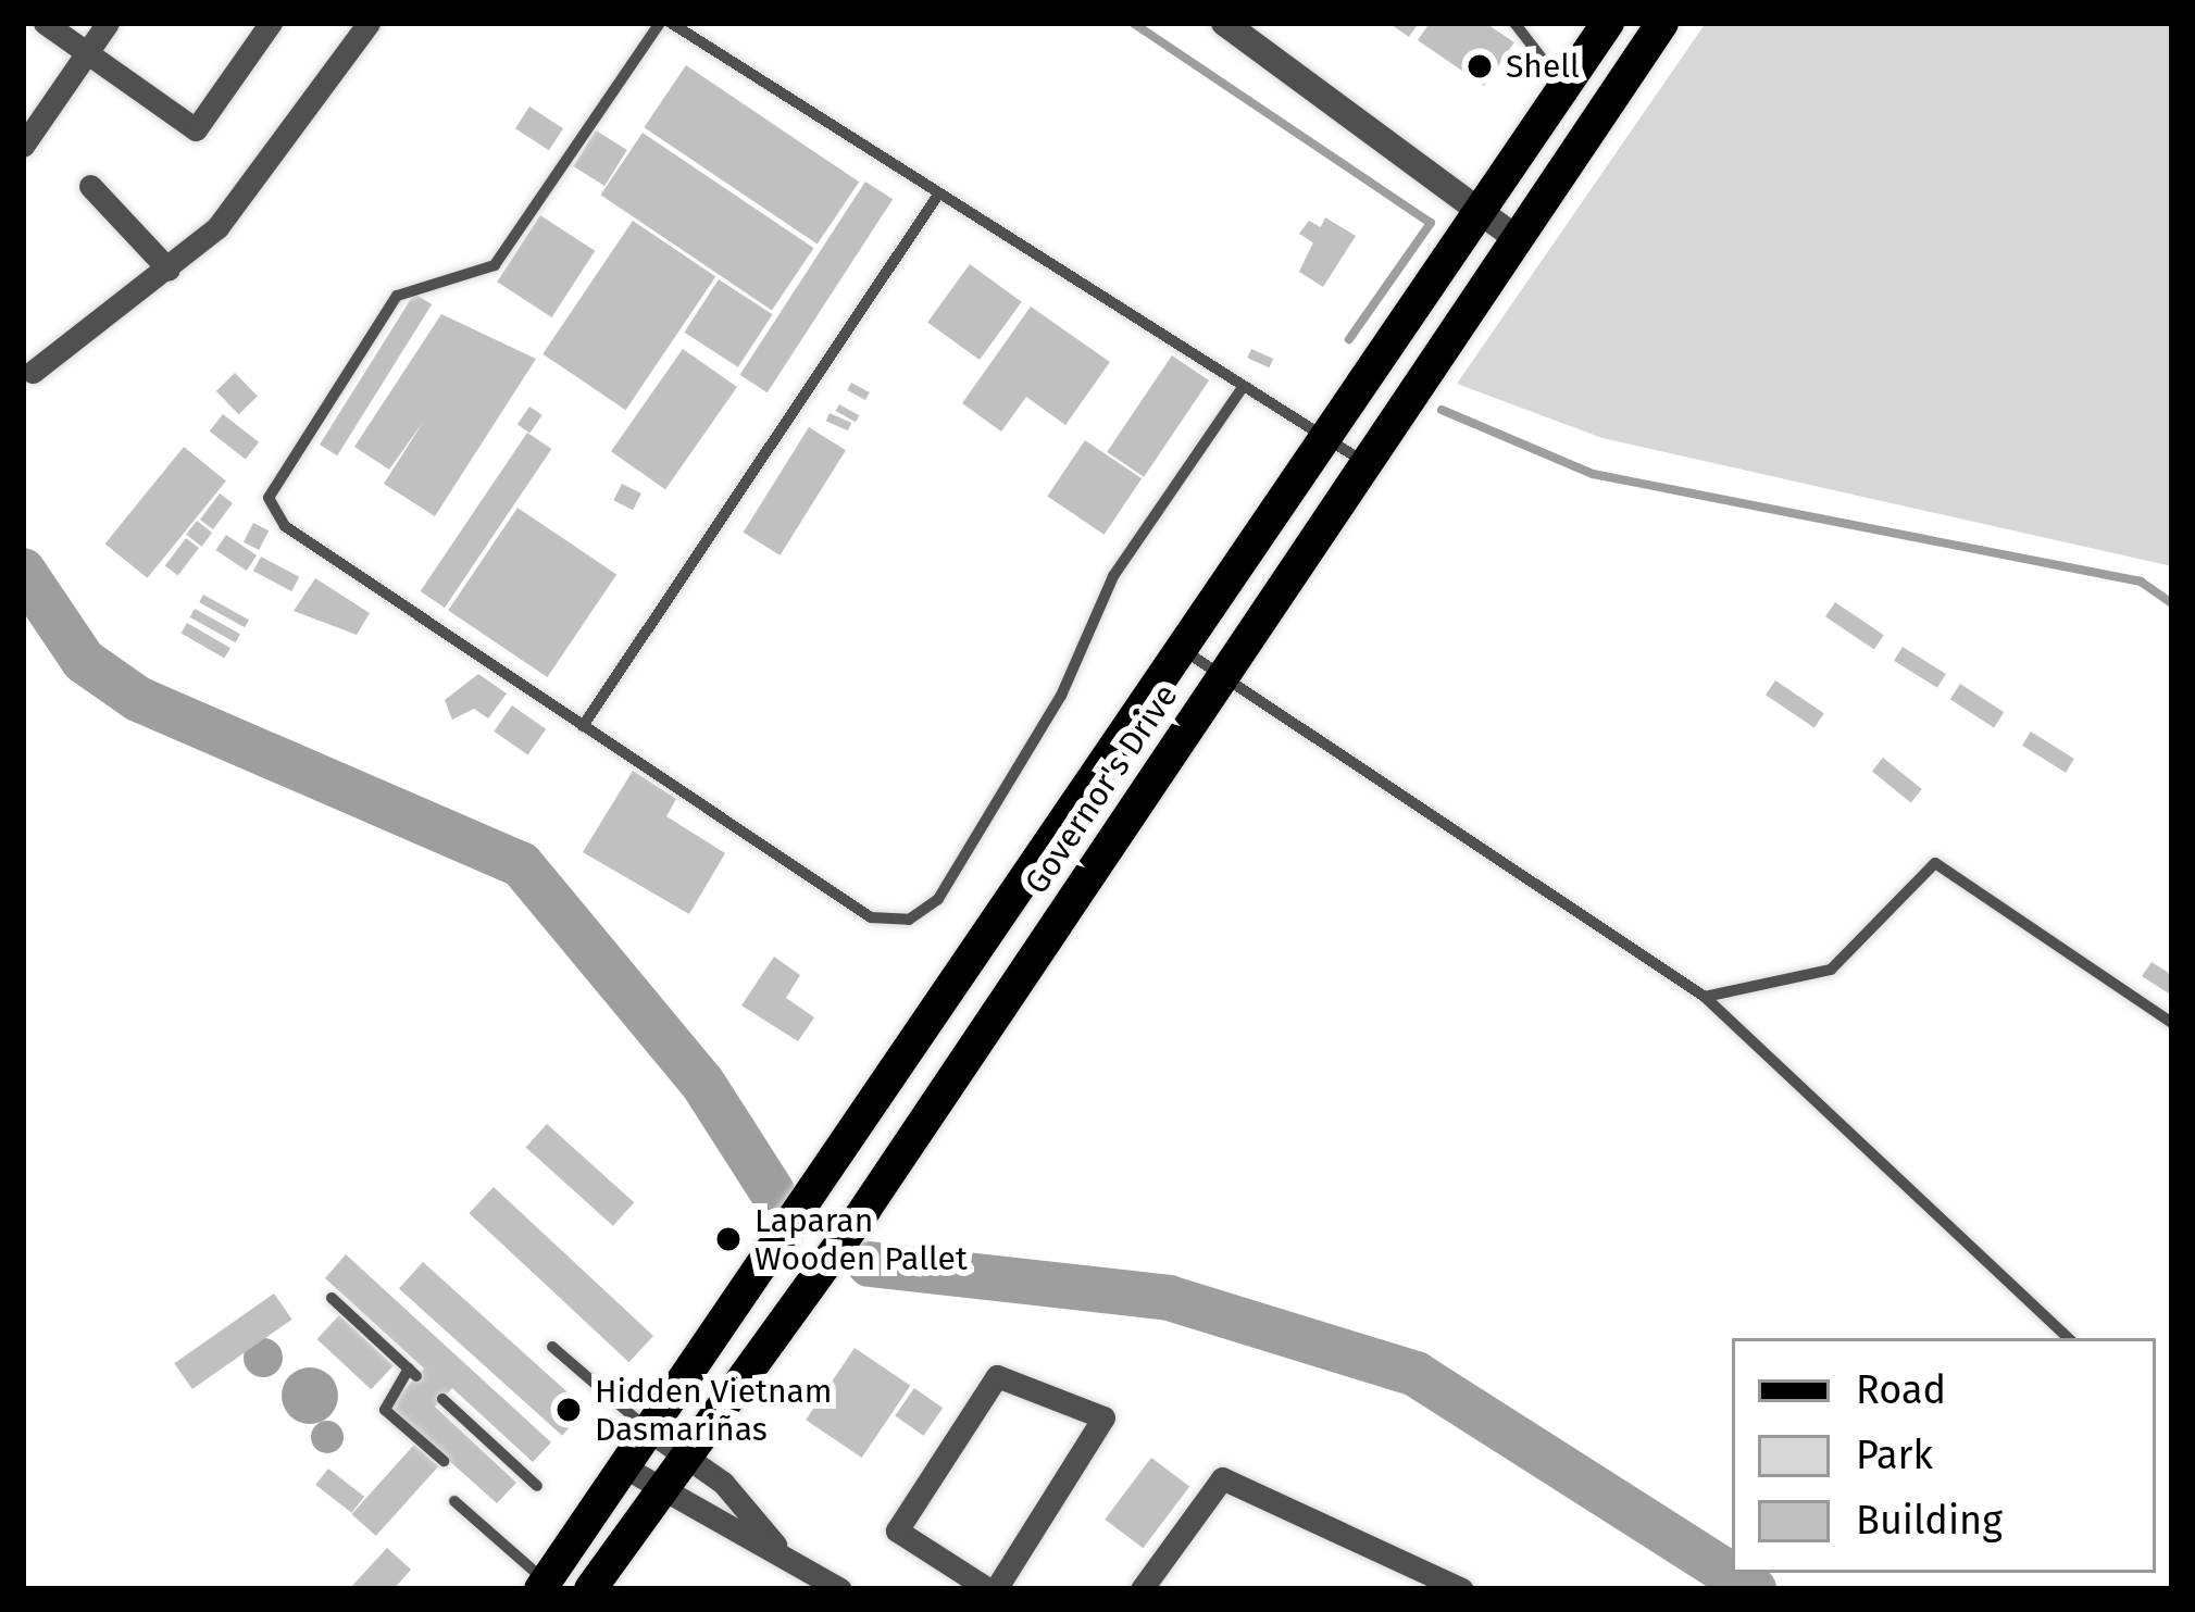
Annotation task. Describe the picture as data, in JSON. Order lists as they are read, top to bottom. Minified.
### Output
{"streets":{"main road":["Governor's Drive"]},"places":["Shell","Laparan Wooden Pallet","Hidden Vietnam Dasmariñas"],"legend":["Road","Park","Building"]}
